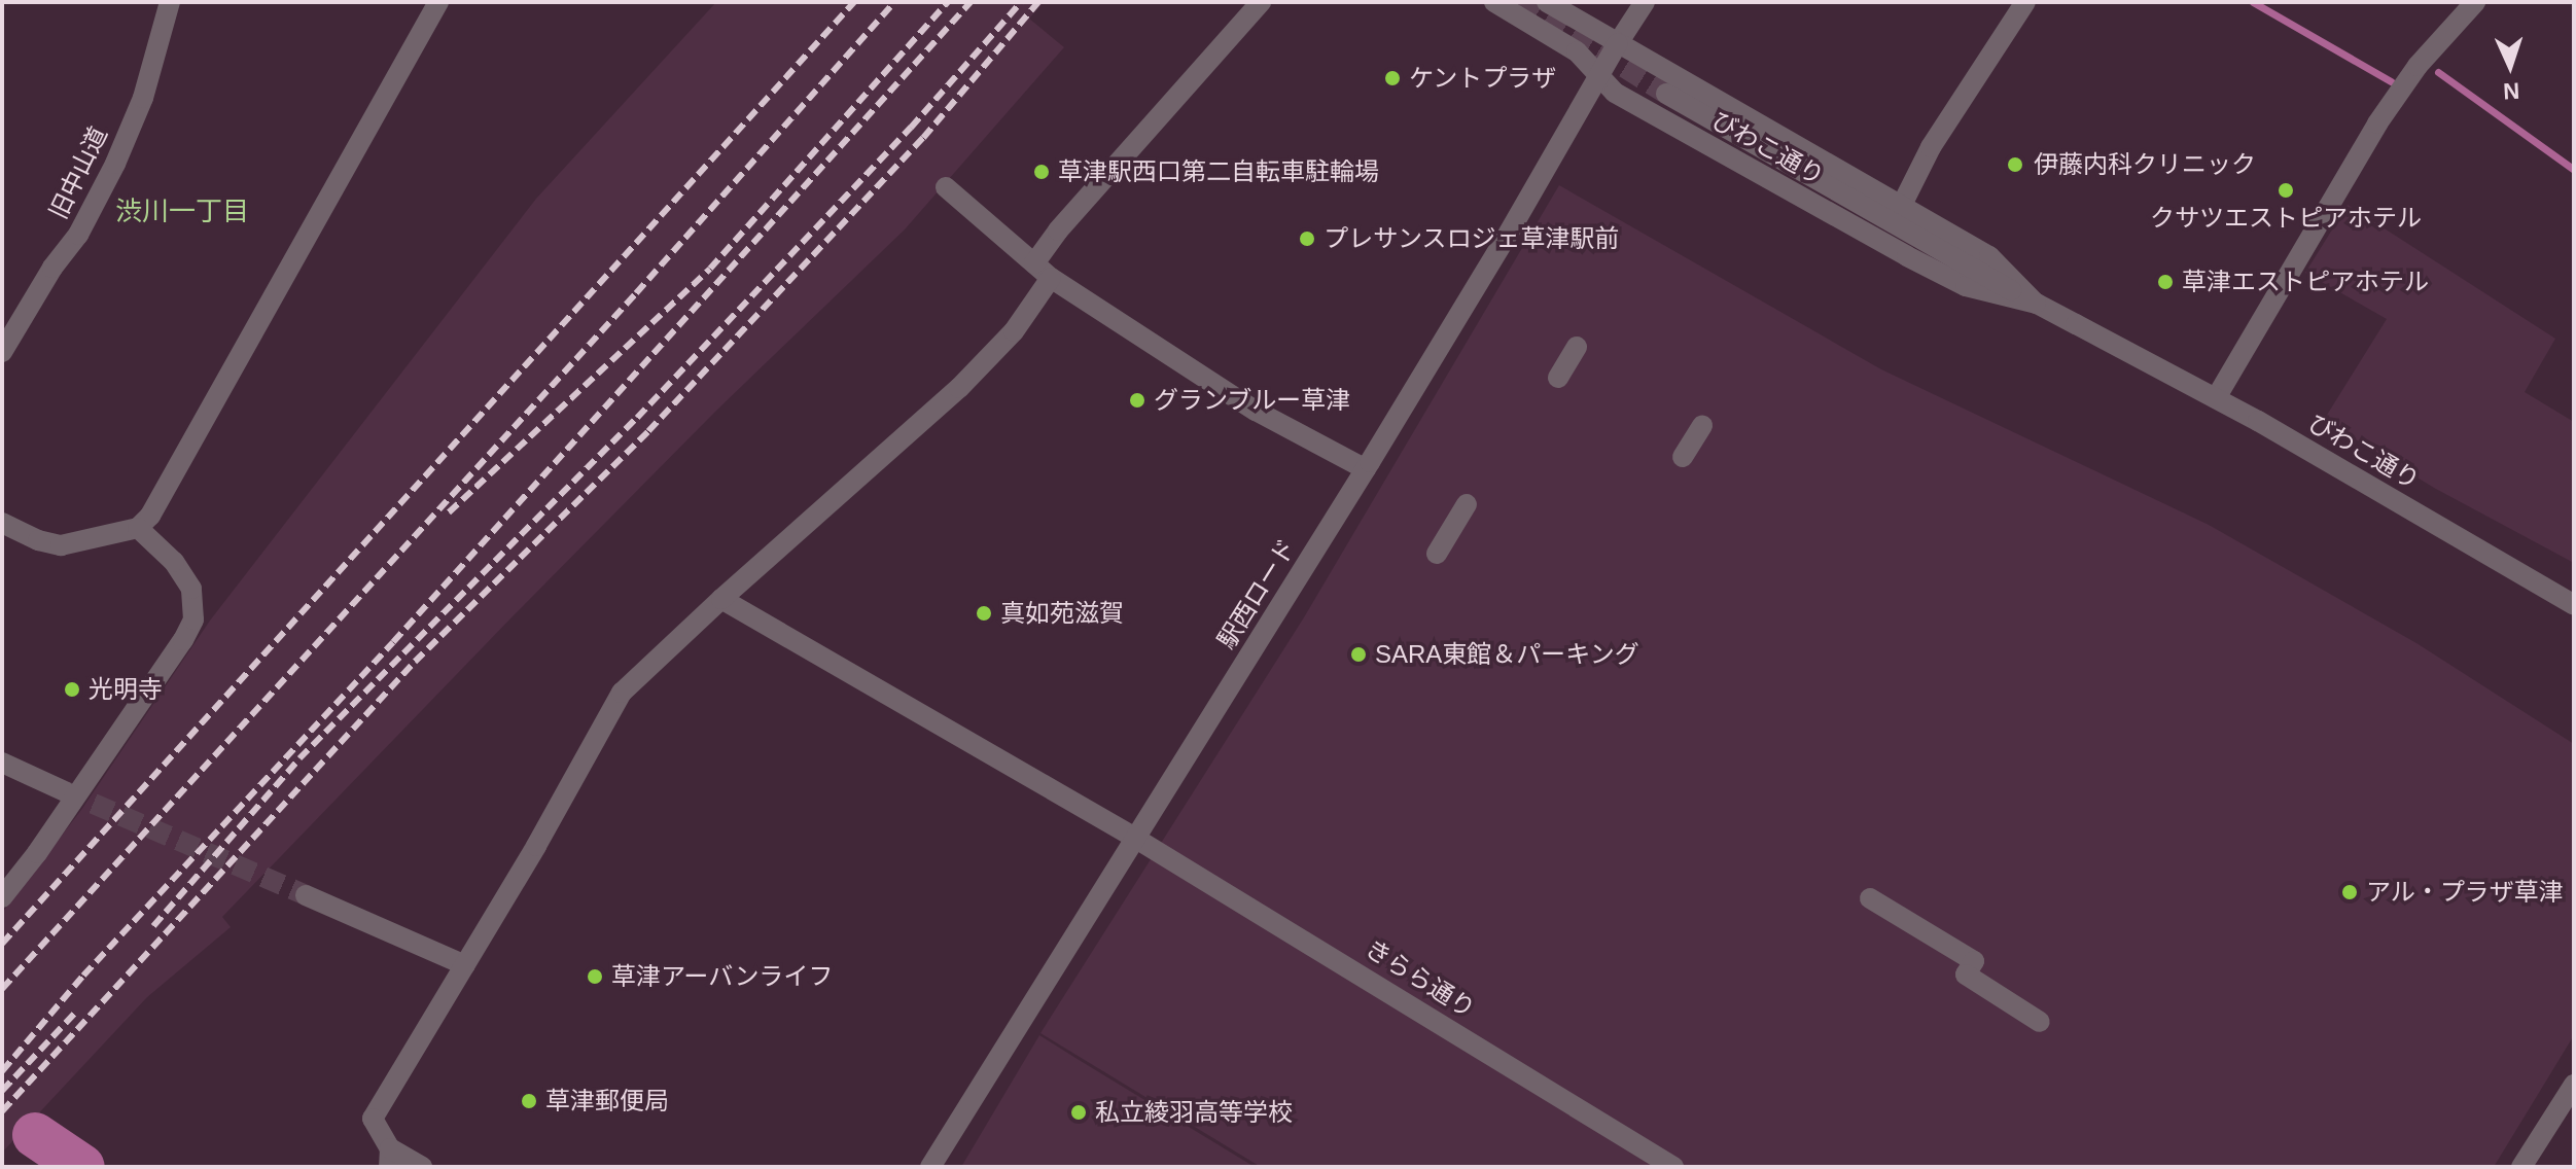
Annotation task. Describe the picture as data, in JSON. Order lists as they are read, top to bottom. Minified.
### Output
{"streets":{"street":["びわこ通り","旧中山道","駅西ロード","きらら通り"]},"crossings":[["びわこ通り","駅西ロード"],["駅西ロード","きらら通り"]],"districts":["渋川一丁目"],"places":["ケントプラザ","伊藤内科クリニック","草津駅西口第二自転車駐輪場","クサツエストピアホテル","プレサンスロジェ草津駅前","草津エストピアホテル","グランブルー草津","真如苑滋賀","SARA東館＆パーキング","光明寺","アル・プラザ草津","草津アーバンライフ","草津郵便局","私立綾羽高等学校"],"north":"bottom"}
